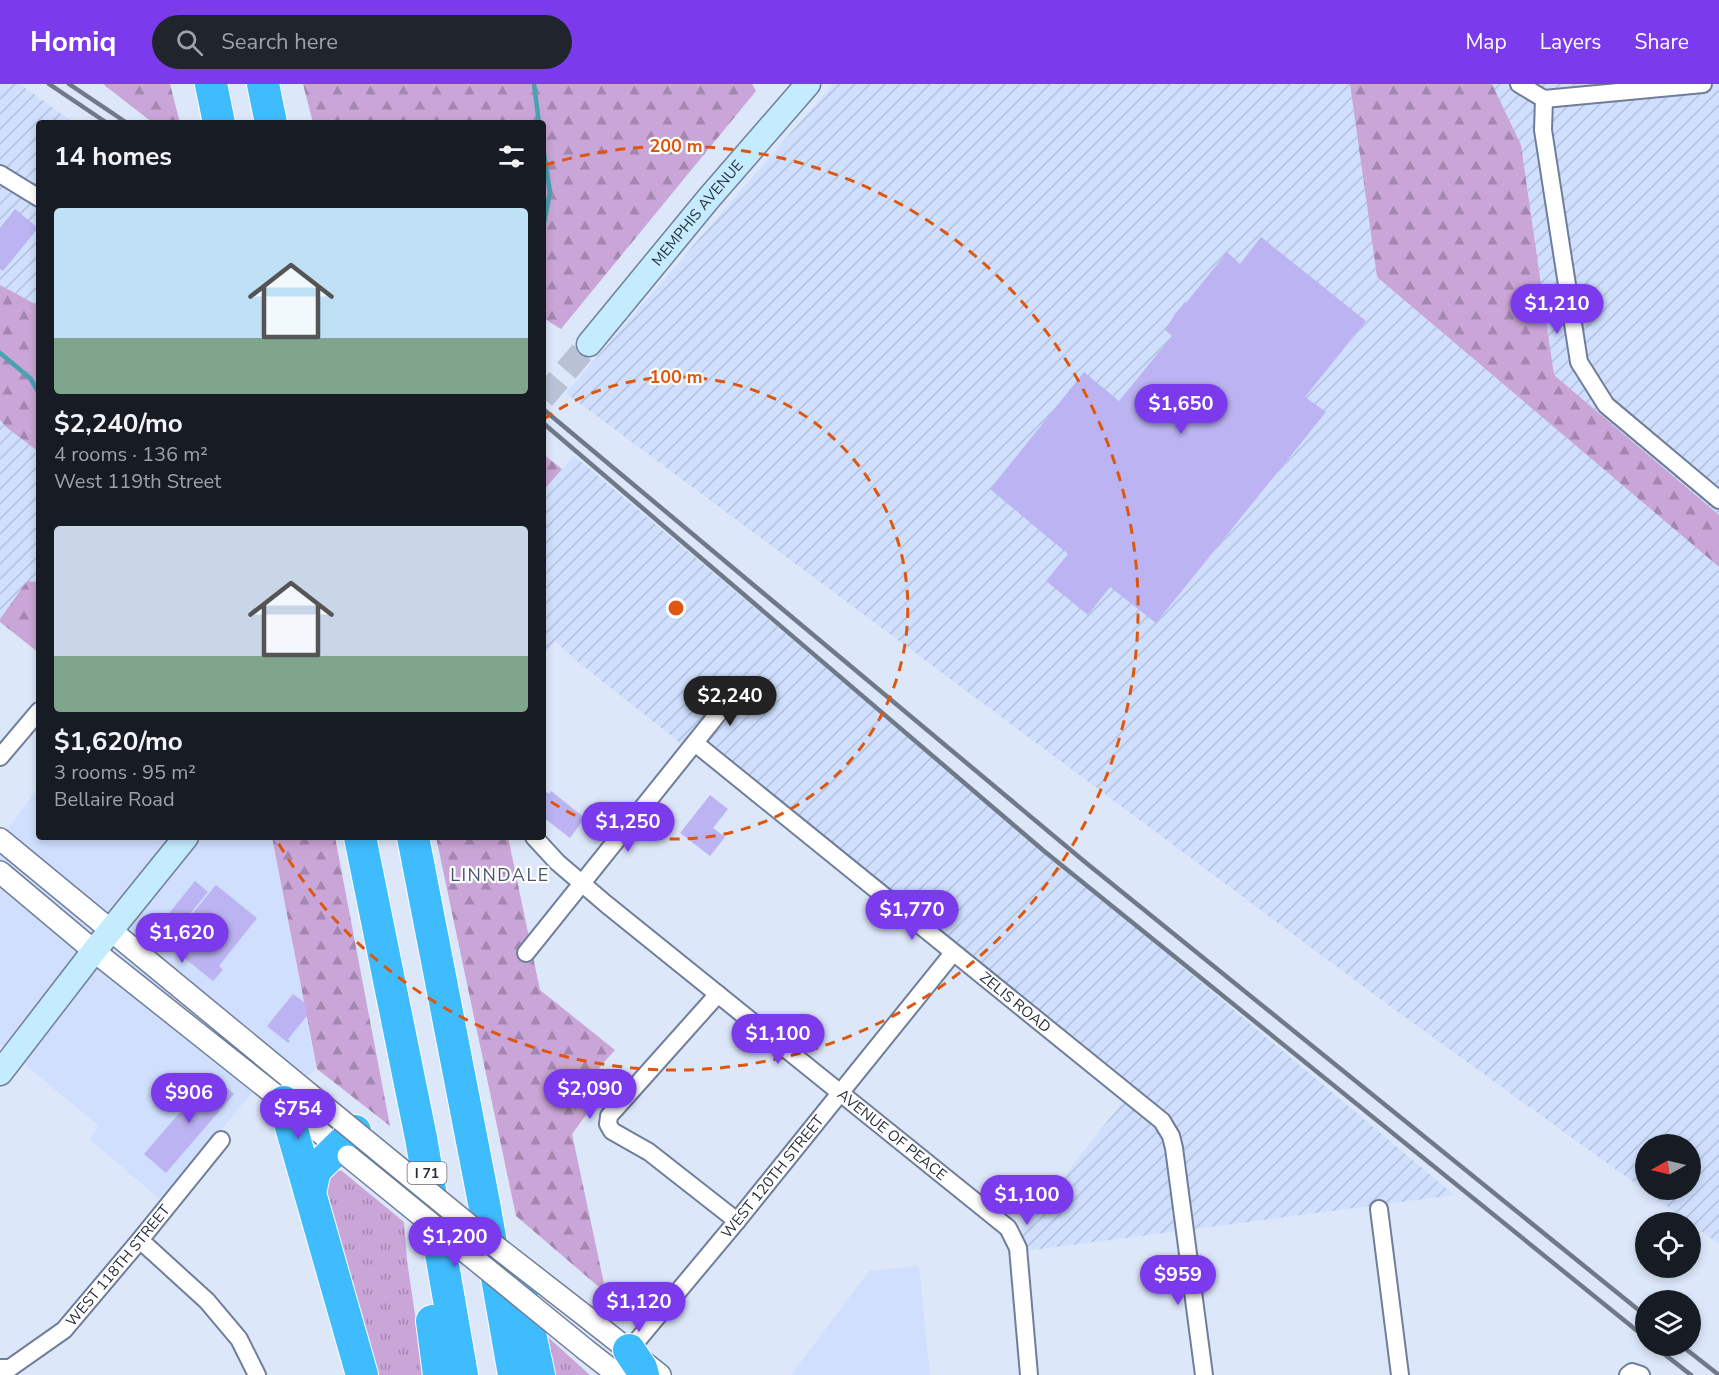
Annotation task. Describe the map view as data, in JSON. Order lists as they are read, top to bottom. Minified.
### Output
{"streets":{"highway":["I 71"],"main road":["MEMPHIS AVENUE"],"street":["ZELIS ROAD","AVENUE OF PEACE","WEST 120TH STREET","WEST 118TH STREET"]},"crossings":[["ZELIS ROAD","WEST 120TH STREET"],["AVENUE OF PEACE","WEST 120TH STREET"]],"districts":["LINNDALE"],"north":"left","page":{"header":"Homiq","search":"Search here","nav":["Map","Layers","Share"],"heading":"14 homes","list":[{"name":"$2,240/mo","note":"4 rooms · 136 m² · West 119th Street"},{"name":"$1,620/mo","note":"3 rooms · 95 m² · Bellaire Road"}],"price":["$1,210","$1,650","$2,240","$1,250","$1,770","$1,620","$1,100","$2,090","$906","$754","$1,100","$1,200","$959","$1,120"]},"rings":["200 m","100 m"]}
